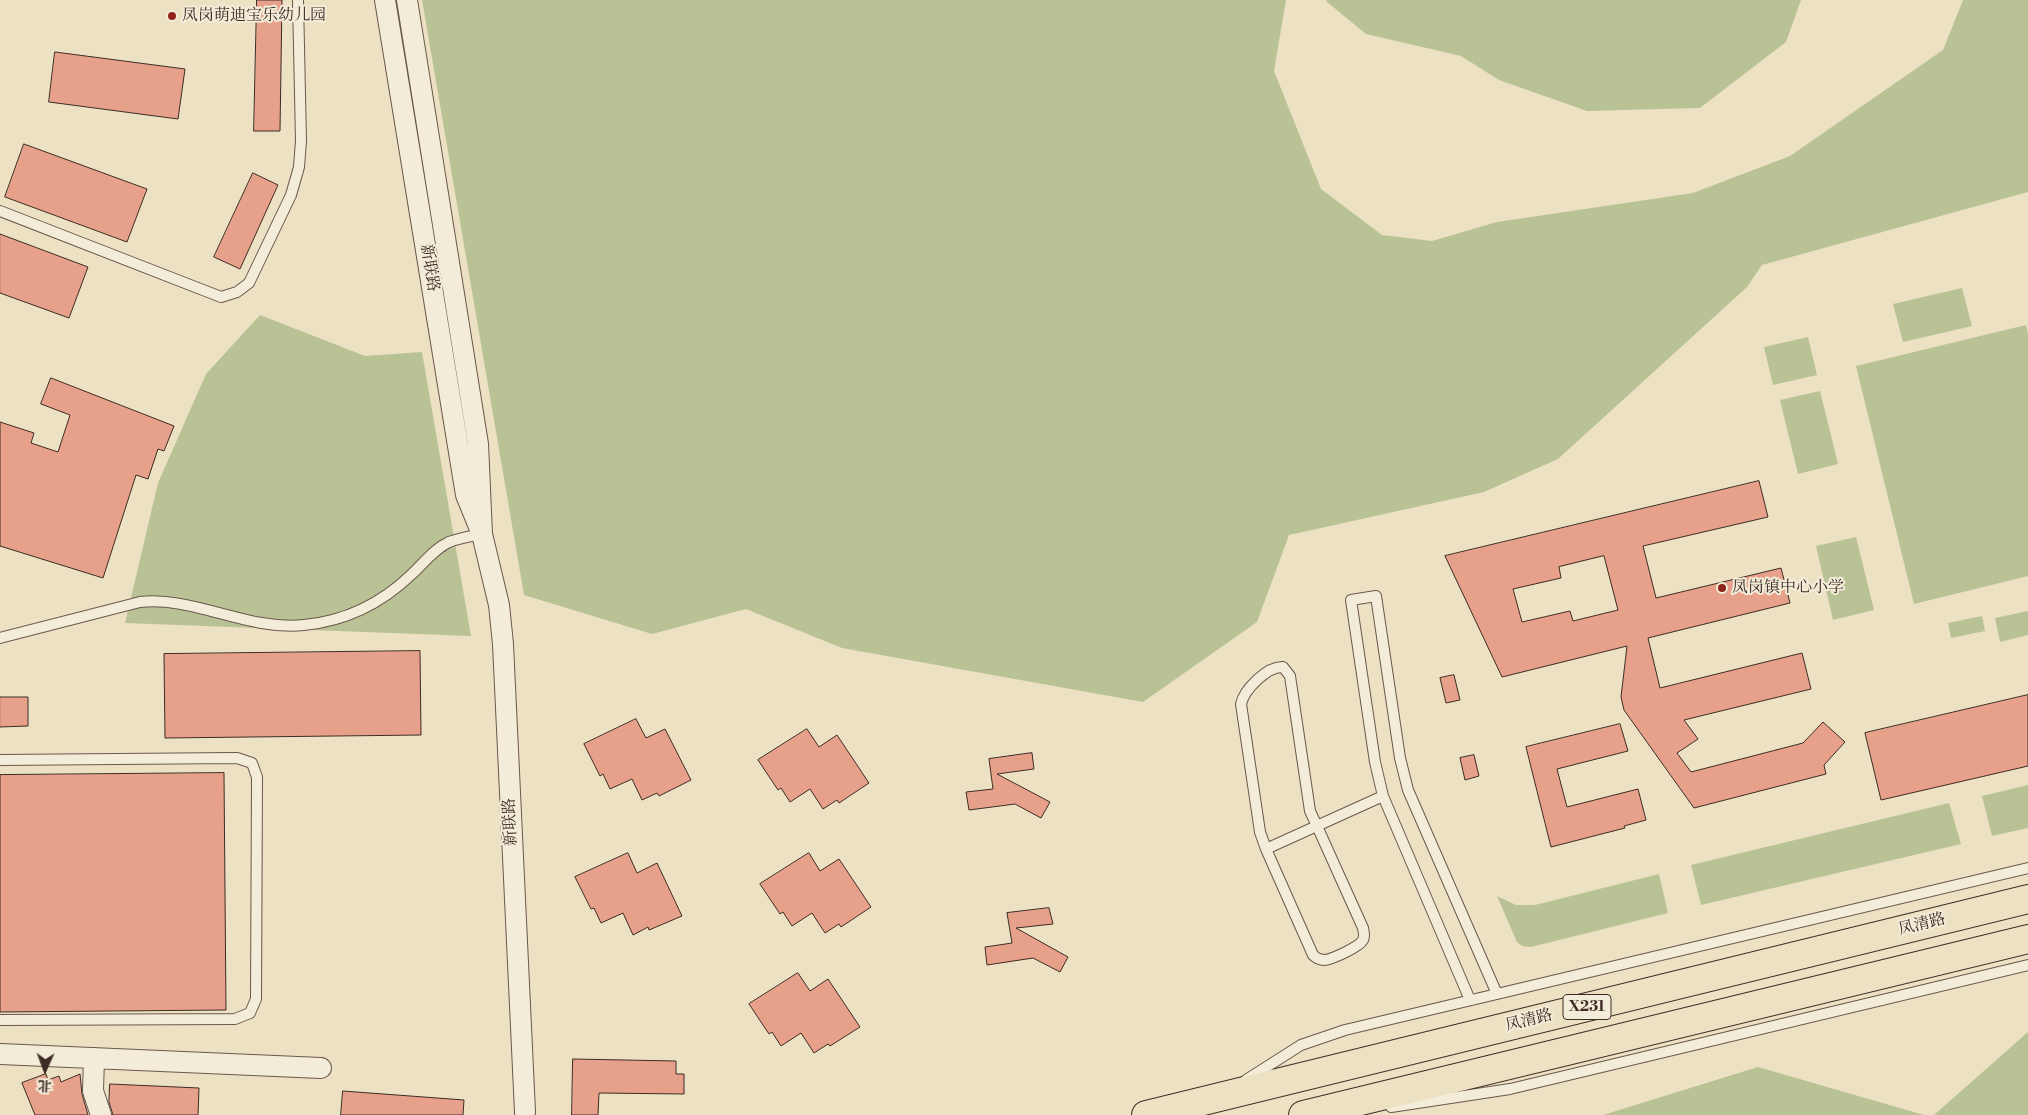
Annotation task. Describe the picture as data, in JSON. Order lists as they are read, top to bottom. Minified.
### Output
{"streets":{"main road":["凤清路","X231"],"street":["新联路"]},"places":["凤岗萌迪宝乐幼儿园","凤岗镇中心小学"],"north":"bottom"}
